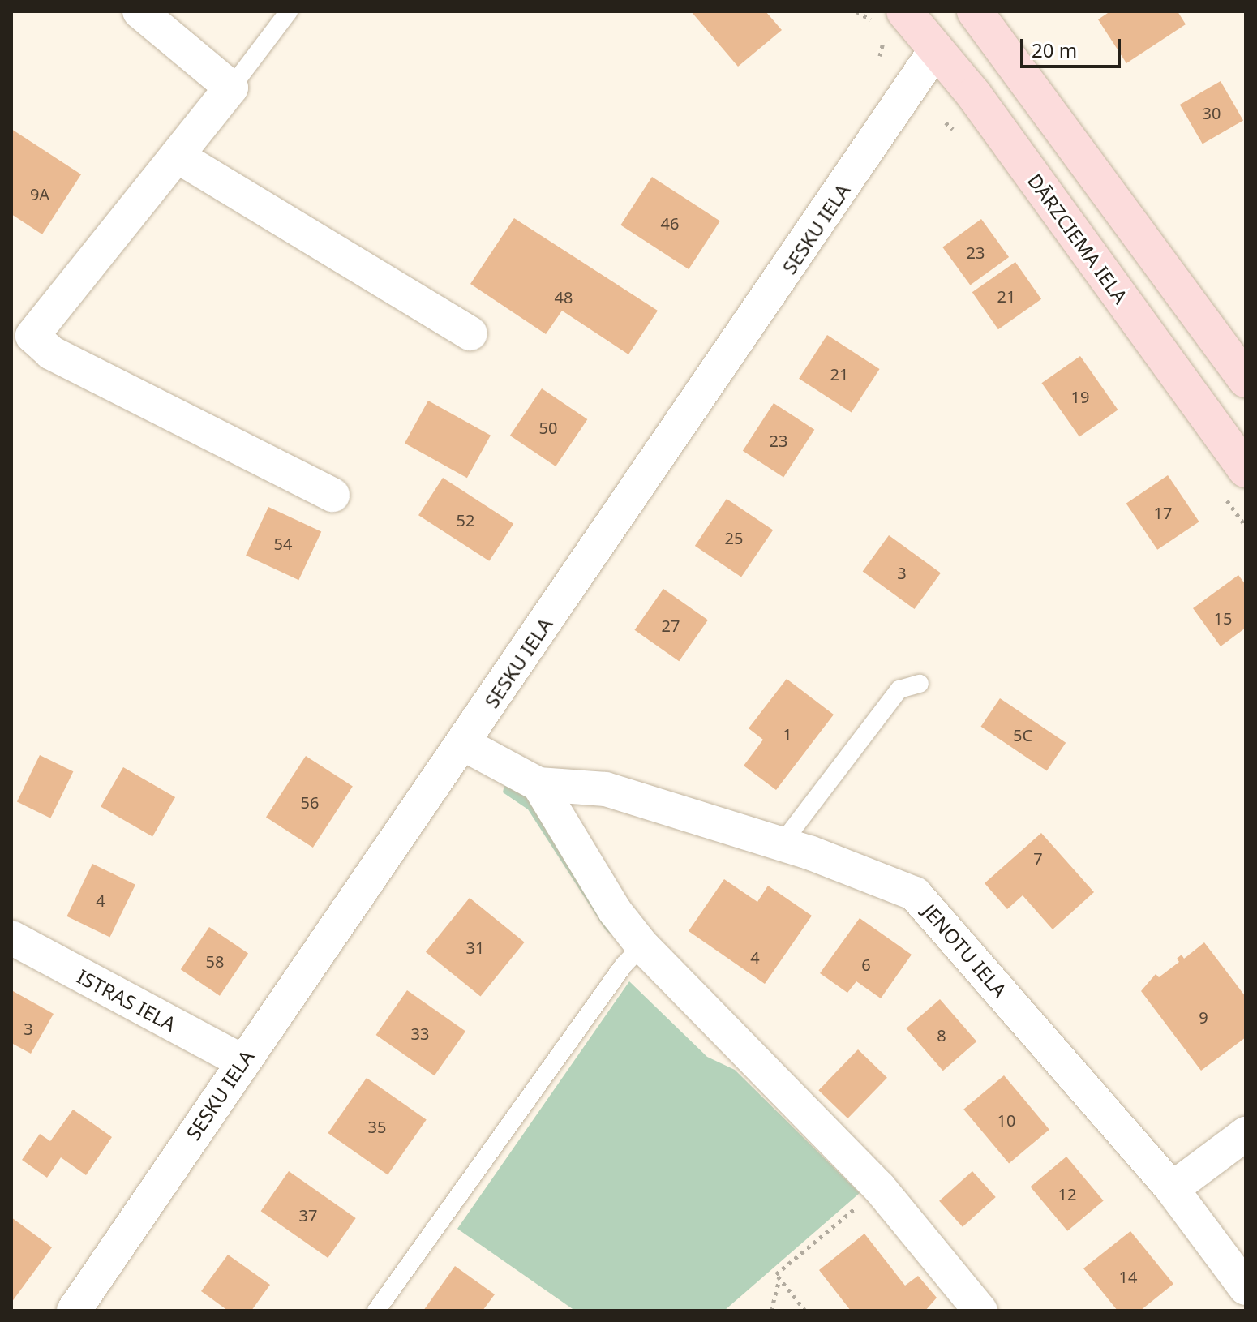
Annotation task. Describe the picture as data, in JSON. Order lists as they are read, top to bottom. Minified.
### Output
{"streets":{"main road":["SESKU IELA","DĀRZCIEMA IELA"],"street":["JENOTU IELA","ISTRAS IELA"]},"crossings":[["SESKU IELA","DĀRZCIEMA IELA"],["SESKU IELA","JENOTU IELA"],["SESKU IELA","ISTRAS IELA"]],"house_numbers":["30","9A","46","23","21","48","21","19","50","23","17","52","25","54","3","15","27","1","5C","56","7","4","31","4","58","6","9","3","33","8","10","35","12","37","14"],"scale_bar":"20 m"}
